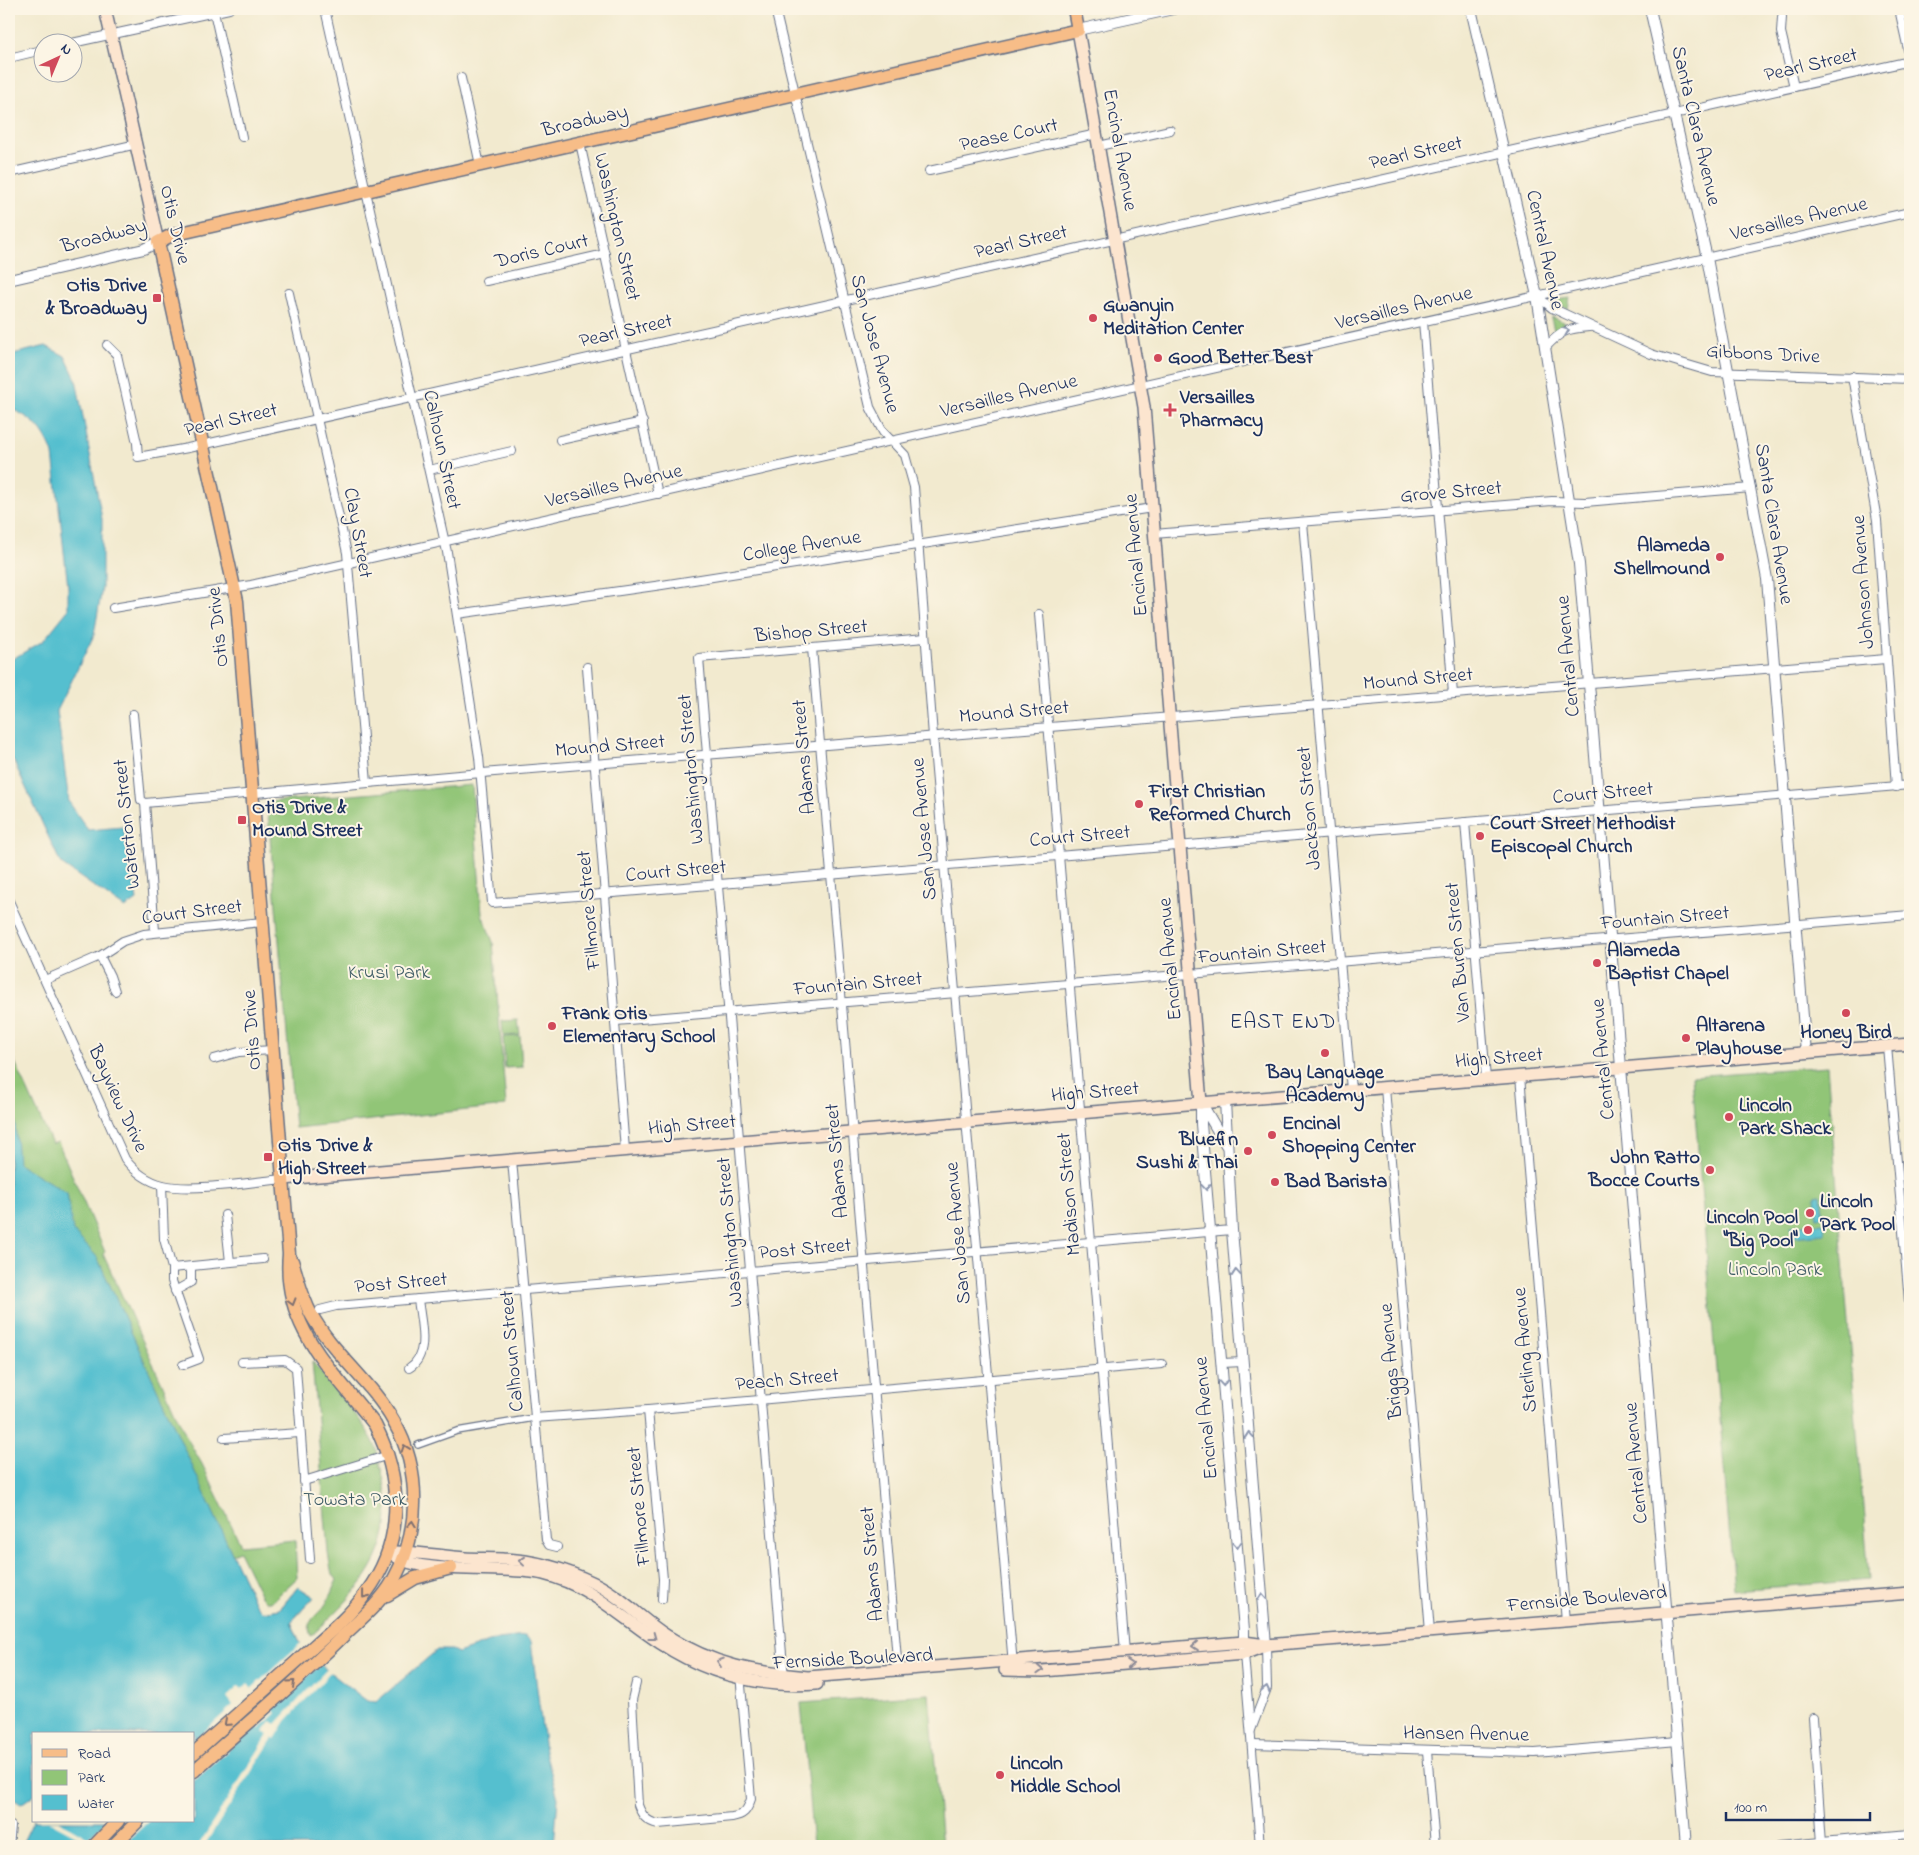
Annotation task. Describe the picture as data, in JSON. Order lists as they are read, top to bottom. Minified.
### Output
{"streets":{"main road":["Broadway","Encinal Avenue","Otis Drive","High Street","Fernside Boulevard"],"street":["Pearl Street","Santa Clara Avenue","Pease Court","Versailles Avenue","Washington Street","Central Avenue","Doris Court","San Jose Avenue","Gibbons Drive","Calhoun Street","Grove Street","Clay Street","College Avenue","Johnson Avenue","Bishop Street","Mound Street","Adams Street","Court Street","Jackson Street","Waterton Street","Fillmore Street","Fountain Street","Van Buren Street","Bayview Drive","Madison Street","Post Street","Sterling Avenue","Briggs Avenue","Peach Street","Hansen Avenue"]},"crossings":[["Pearl Street","Santa Clara Avenue"],["Pearl Street","Encinal Avenue"],["Pearl Street","Otis Drive"],["Pearl Street","Washington Street"],["Pearl Street","Central Avenue"],["Pearl Street","San Jose Avenue"],["Pearl Street","Calhoun Street"],["Pearl Street","Clay Street"],["Broadway","Encinal Avenue"],["Broadway","Otis Drive"],["Broadway","Washington Street"],["Broadway","San Jose Avenue"],["Broadway","Calhoun Street"],["Santa Clara Avenue","Versailles Avenue"],["Santa Clara Avenue","Gibbons Drive"],["Santa Clara Avenue","Grove Street"],["Santa Clara Avenue","Mound Street"],["Santa Clara Avenue","Court Street"],["Santa Clara Avenue","Fountain Street"],["Santa Clara Avenue","High Street"],["Pease Court","Encinal Avenue"],["Encinal Avenue","Versailles Avenue"],["Encinal Avenue","Grove Street"],["Encinal Avenue","College Avenue"],["Encinal Avenue","Mound Street"],["Encinal Avenue","Court Street"],["Encinal Avenue","Fountain Street"],["Encinal Avenue","High Street"],["Encinal Avenue","Post Street"],["Encinal Avenue","Fernside Boulevard"],["Encinal Avenue","Hansen Avenue"],["Versailles Avenue","Otis Drive"],["Versailles Avenue","Washington Street"],["Versailles Avenue","Central Avenue"],["Versailles Avenue","San Jose Avenue"],["Versailles Avenue","Gibbons Drive"],["Versailles Avenue","Calhoun Street"],["Versailles Avenue","Clay Street"],["Otis Drive","Mound Street"],["Otis Drive","Court Street"],["Otis Drive","High Street"],["Otis Drive","Bayview Drive"],["Otis Drive","Fernside Boulevard"],["Washington Street","Doris Court"],["Washington Street","Bishop Street"],["Washington Street","Mound Street"],["Washington Street","Court Street"],["Washington Street","Fountain Street"],["Washington Street","High Street"],["Washington Street","Post Street"],["Washington Street","Peach Street"],["Washington Street","Fernside Boulevard"],["Central Avenue","Gibbons Drive"],["Central Avenue","Grove Street"],["Central Avenue","Mound Street"],["Central Avenue","Court Street"],["Central Avenue","Fountain Street"],["Central Avenue","High Street"],["Central Avenue","Fernside Boulevard"],["Central Avenue","Hansen Avenue"],["San Jose Avenue","College Avenue"],["San Jose Avenue","Bishop Street"],["San Jose Avenue","Mound Street"],["San Jose Avenue","Court Street"],["San Jose Avenue","Fountain Street"],["San Jose Avenue","High Street"],["San Jose Avenue","Post Street"],["San Jose Avenue","Peach Street"],["San Jose Avenue","Fernside Boulevard"],["Gibbons Drive","Johnson Avenue"],["Calhoun Street","College Avenue"],["Calhoun Street","Mound Street"],["Calhoun Street","Court Street"],["Calhoun Street","High Street"],["Calhoun Street","Post Street"],["Calhoun Street","Peach Street"],["Grove Street","Jackson Street"],["Clay Street","Mound Street"],["Johnson Avenue","Mound Street"],["Johnson Avenue","Court Street"],["Bishop Street","Adams Street"],["Mound Street","Adams Street"],["Mound Street","Jackson Street"],["Mound Street","Waterton Street"],["Mound Street","Fillmore Street"],["Mound Street","Madison Street"],["Adams Street","Court Street"],["Adams Street","Fountain Street"],["Adams Street","High Street"],["Adams Street","Post Street"],["Adams Street","Peach Street"],["Adams Street","Fernside Boulevard"],["Court Street","Jackson Street"],["Court Street","Waterton Street"],["Court Street","Fillmore Street"],["Court Street","Van Buren Street"],["Court Street","Bayview Drive"],["Court Street","Madison Street"],["Jackson Street","Fountain Street"],["Jackson Street","High Street"],["Fillmore Street","Fountain Street"],["Fillmore Street","High Street"],["Fillmore Street","Peach Street"],["Fountain Street","Van Buren Street"],["Fountain Street","Madison Street"],["Van Buren Street","High Street"],["High Street","Bayview Drive"],["High Street","Madison Street"],["High Street","Sterling Avenue"],["High Street","Briggs Avenue"],["Madison Street","Post Street"],["Madison Street","Peach Street"],["Madison Street","Fernside Boulevard"],["Sterling Avenue","Fernside Boulevard"],["Briggs Avenue","Fernside Boulevard"]],"districts":["EAST END"],"parks":["Krusi Park","Lincoln Park","Towata Park"],"places":{"transit":["Otis Drive & Broadway","Otis Drive & Mound Street","Otis Drive & High Street"],"other":["Gwanyin Meditation Center","Good Better Best","Alameda Shellmound","First Christian Reformed Church","Court Street Methodist Episcopal Church","Alameda Baptist Chapel","Honey Bird","Frank Otis Elementary School","Altarena Playhouse","Bay Language Academy","Lincoln Park Shack","Encinal Shopping Center","Bluefin Sushi & Thai","John Ratto Bocce Courts","Bad Barista","Lincoln Park Pool","Lincoln Pool \"Big Pool\"","Lincoln Middle School"],"health":["Versailles Pharmacy"]},"legend":["Road","Park","Water"],"scale_bar":"100 m","north":"top right"}
